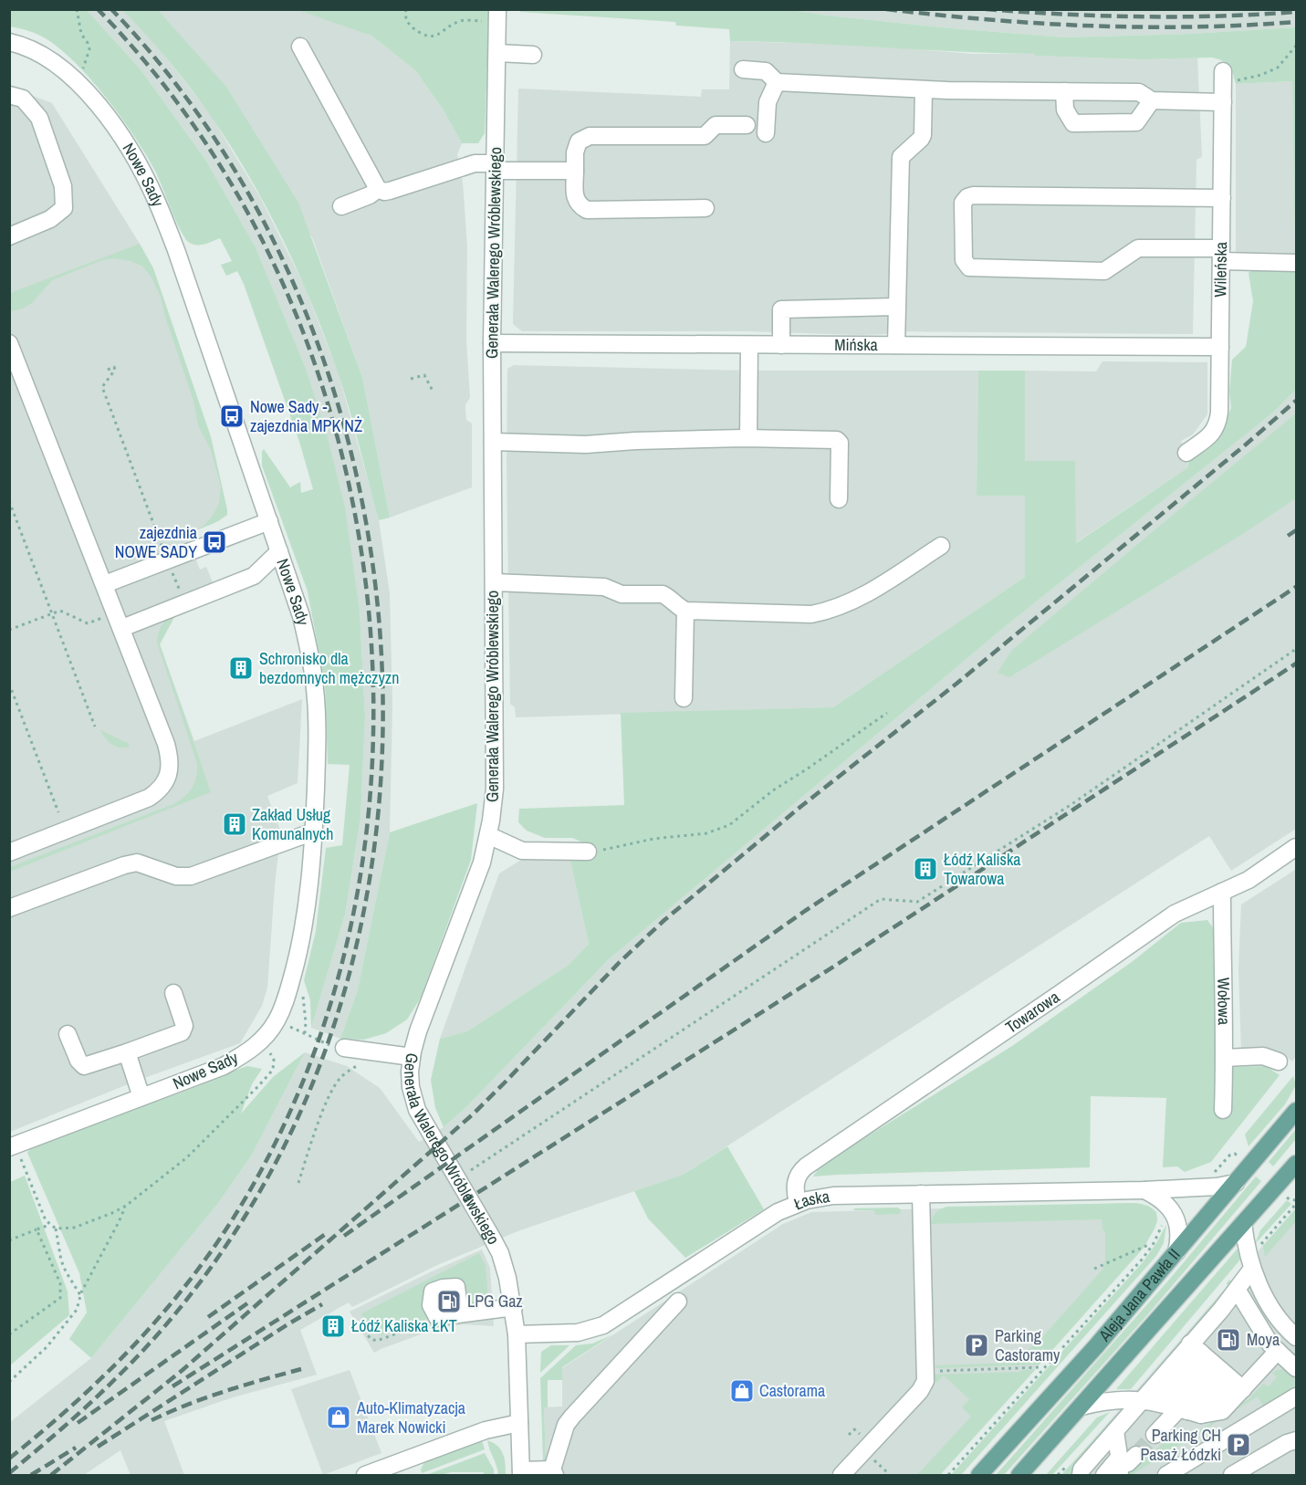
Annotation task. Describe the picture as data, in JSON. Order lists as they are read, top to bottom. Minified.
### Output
{"streets":{"main road":["Aleja Jana Pawła II"],"street":["Nowe Sady","Generała Walerego Wróblewskiego","Wileńska","Mińska","Wołowa","Towarowa","Łaska"]},"crossings":[["Generała Walerego Wróblewskiego","Mińska"],["Generała Walerego Wróblewskiego","Łaska"],["Wileńska","Mińska"],["Wołowa","Towarowa"],["Towarowa","Łaska"],["Łaska","Aleja Jana Pawła II"]],"places":{"bus stop":["Nowe Sady - zajezdnia MPK NŻ","zajezdnia NOWE SADY"],"building":["Schronisko dla bezdomnych mężczyzn","Zakład Usług Komunalnych","Łódź Kaliska Towarowa","Łódź Kaliska ŁKT"],"fuel station":["LPG Gaz","Moya"],"parking":["Parking Castoramy","Parking CH Pasaż Łódzki"],"shop":["Castorama","Auto-Klimatyzacja Marek Nowicki"]}}
